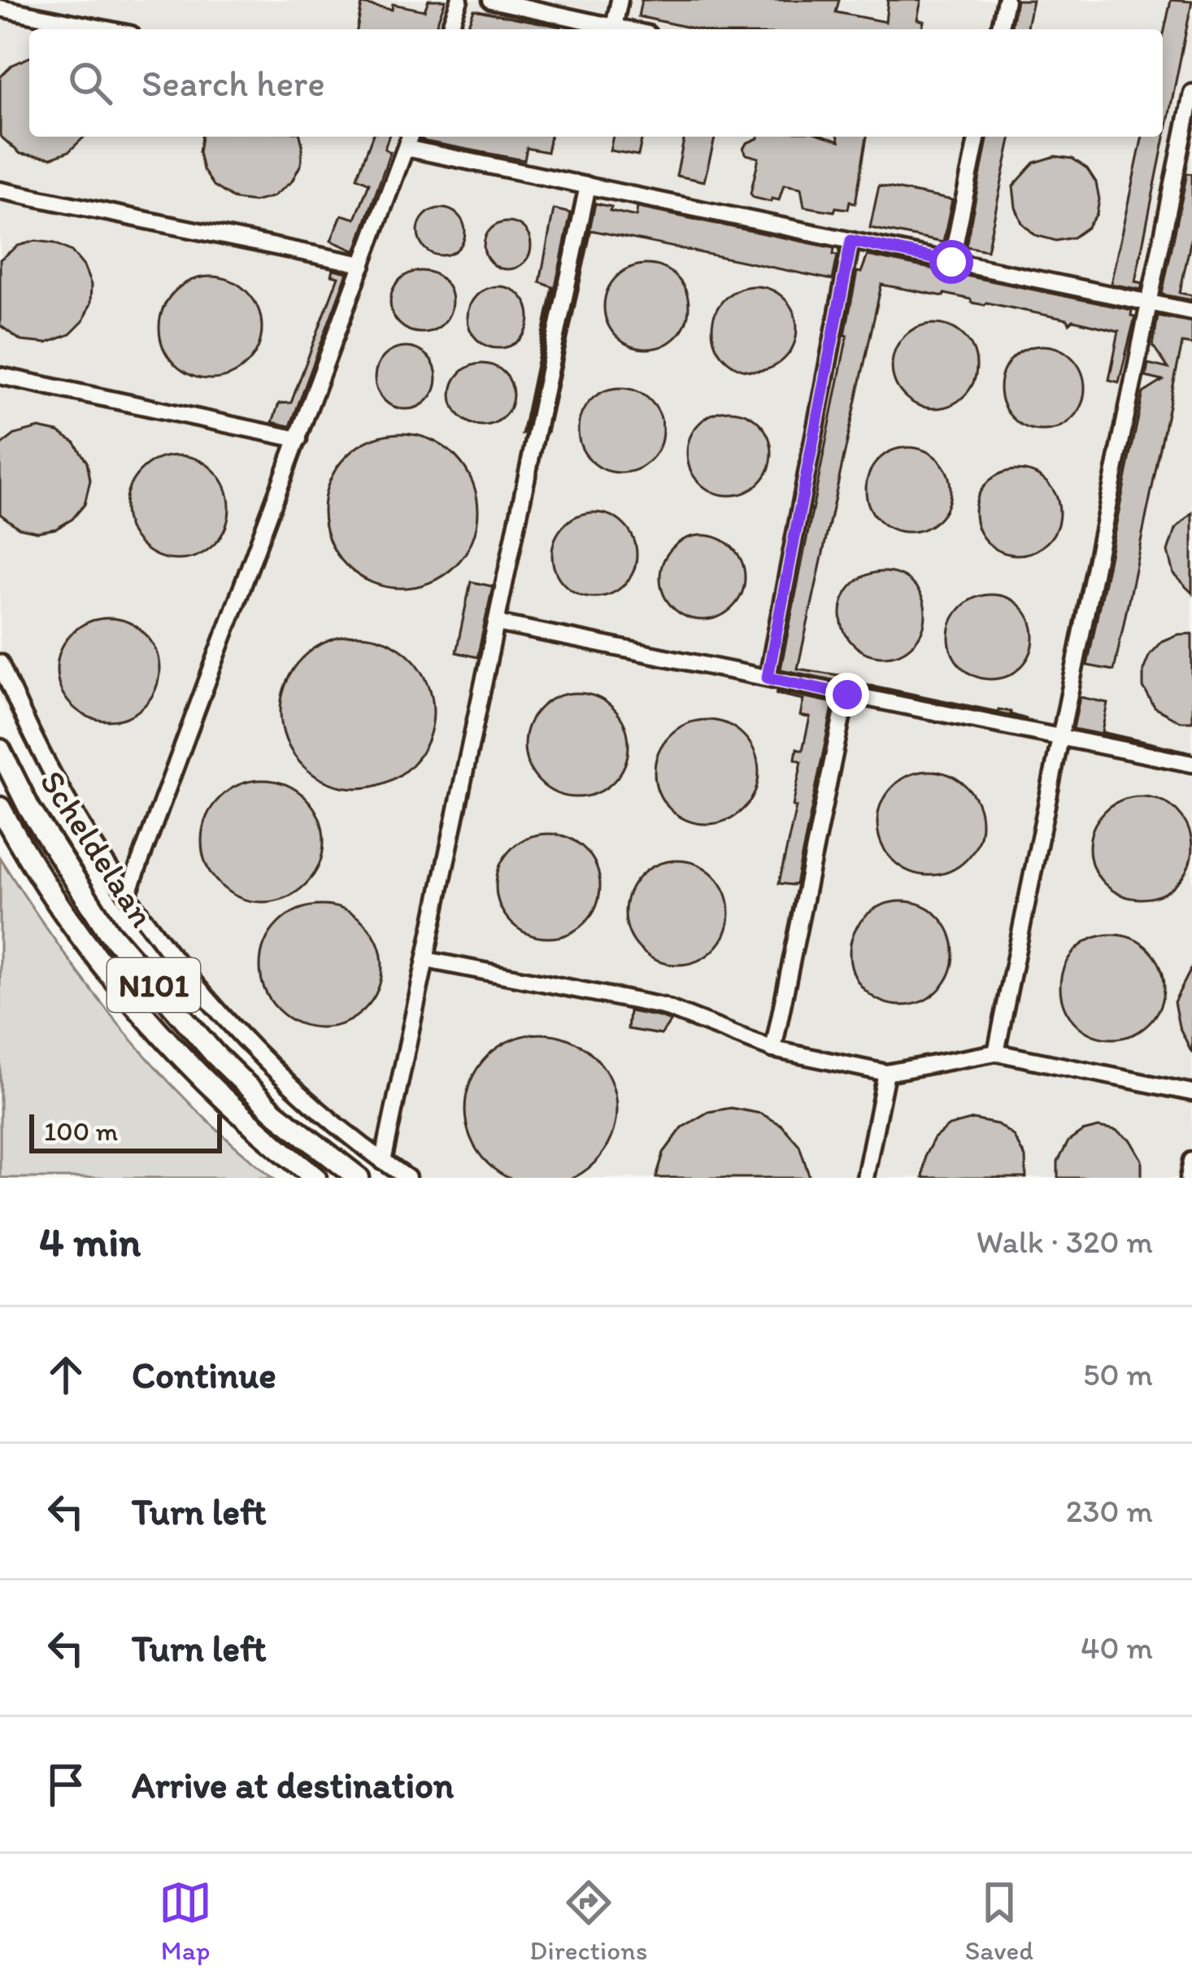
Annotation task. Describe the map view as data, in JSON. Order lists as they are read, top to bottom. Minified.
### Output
{"streets":{"main road":["Scheldelaan","N101"]},"scale_bar":"100 m","page":{"search":"Search here","scale":"100 m","heading":["4 min","Walk · 320 m"],"list":[["Continue","50 m"],["Turn left","230 m"],["Turn left","40 m"],"Arrive at destination"],"nav":["Map","Directions","Saved"]}}
